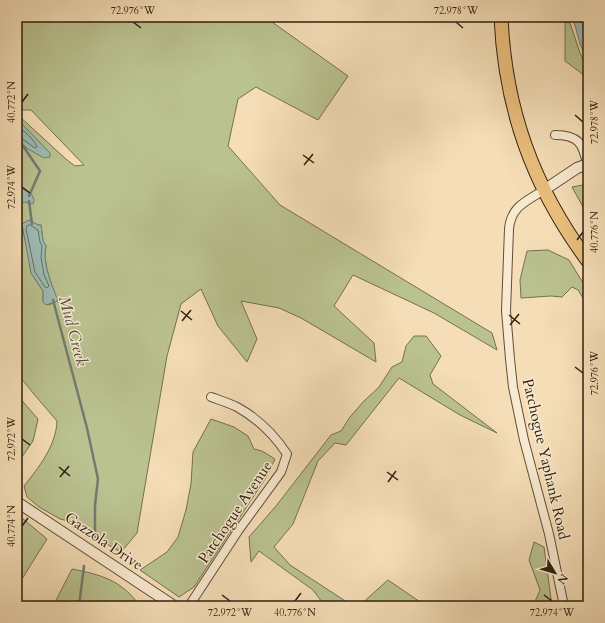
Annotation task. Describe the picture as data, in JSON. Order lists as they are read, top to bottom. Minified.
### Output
{"streets":{"street":["Patchogue Yaphank Road","Patchogue Avenue","Gazzola Drive"]},"water":["Mud Creek"],"north":"bottom right","coordinates":["72.976°W","72.978°W","40.772°N","72.974°W","40.776°N","72.972°W","40.774°N"]}
